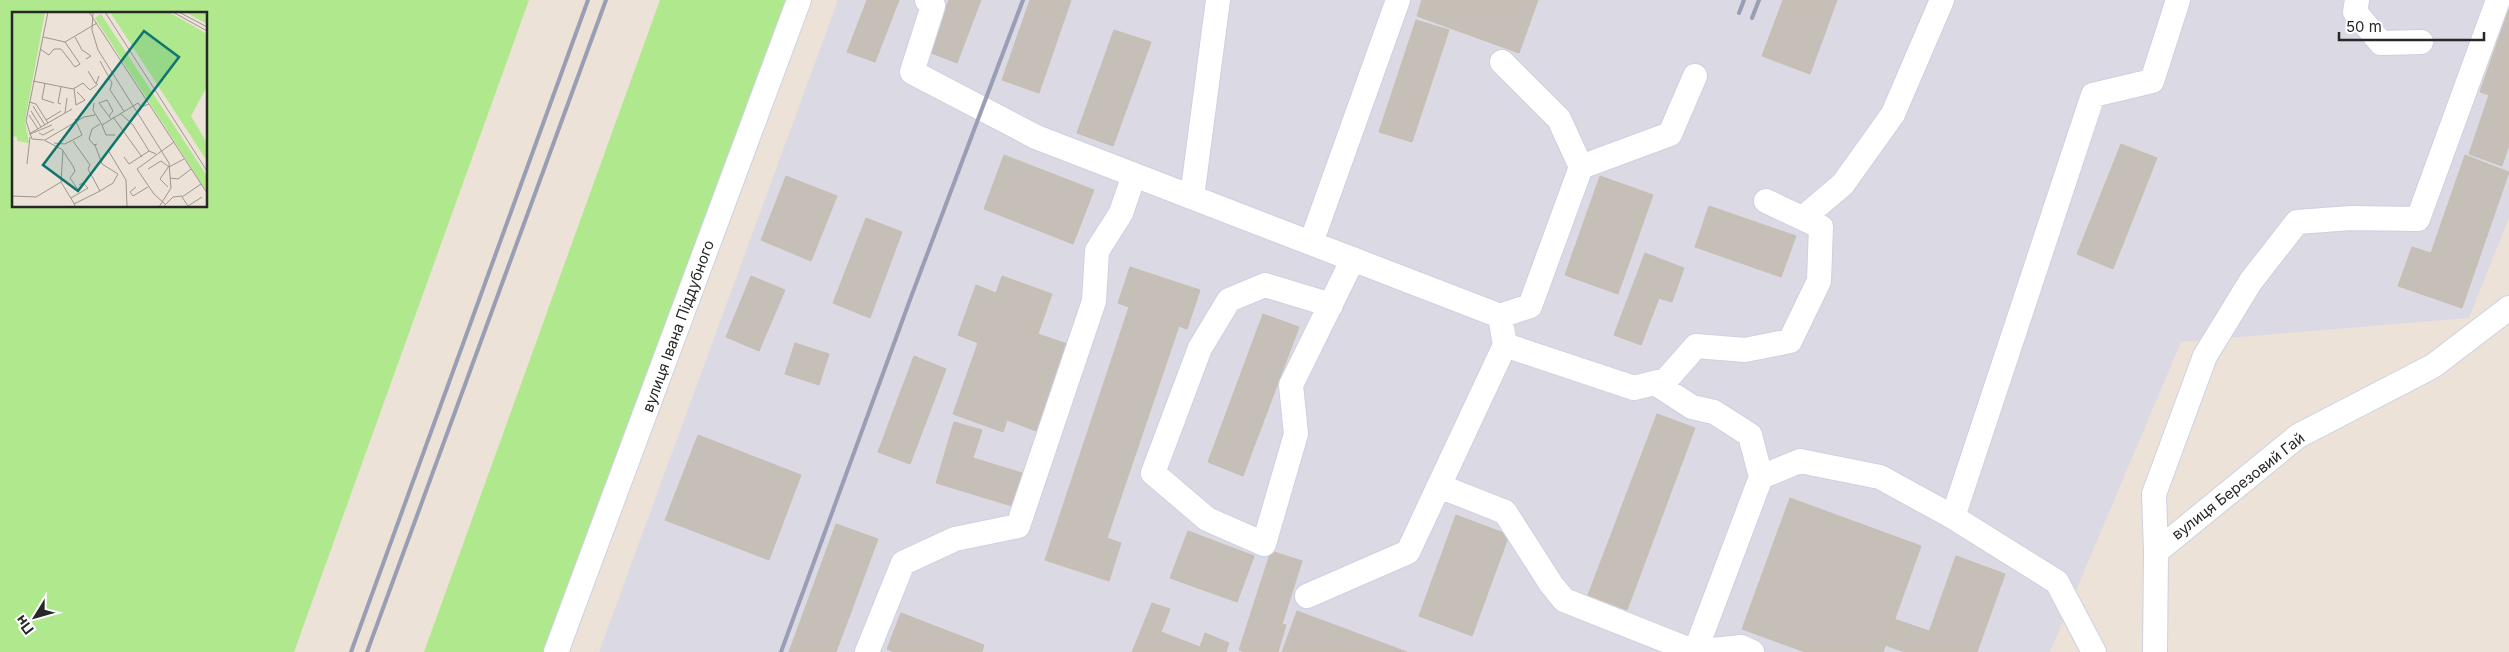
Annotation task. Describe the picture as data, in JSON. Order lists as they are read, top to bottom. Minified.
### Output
{"streets":{"street":["вулиця Івана Піддубного","вулиця Березовий Гай"]},"scale_bar":"50 m","north":"bottom left"}
